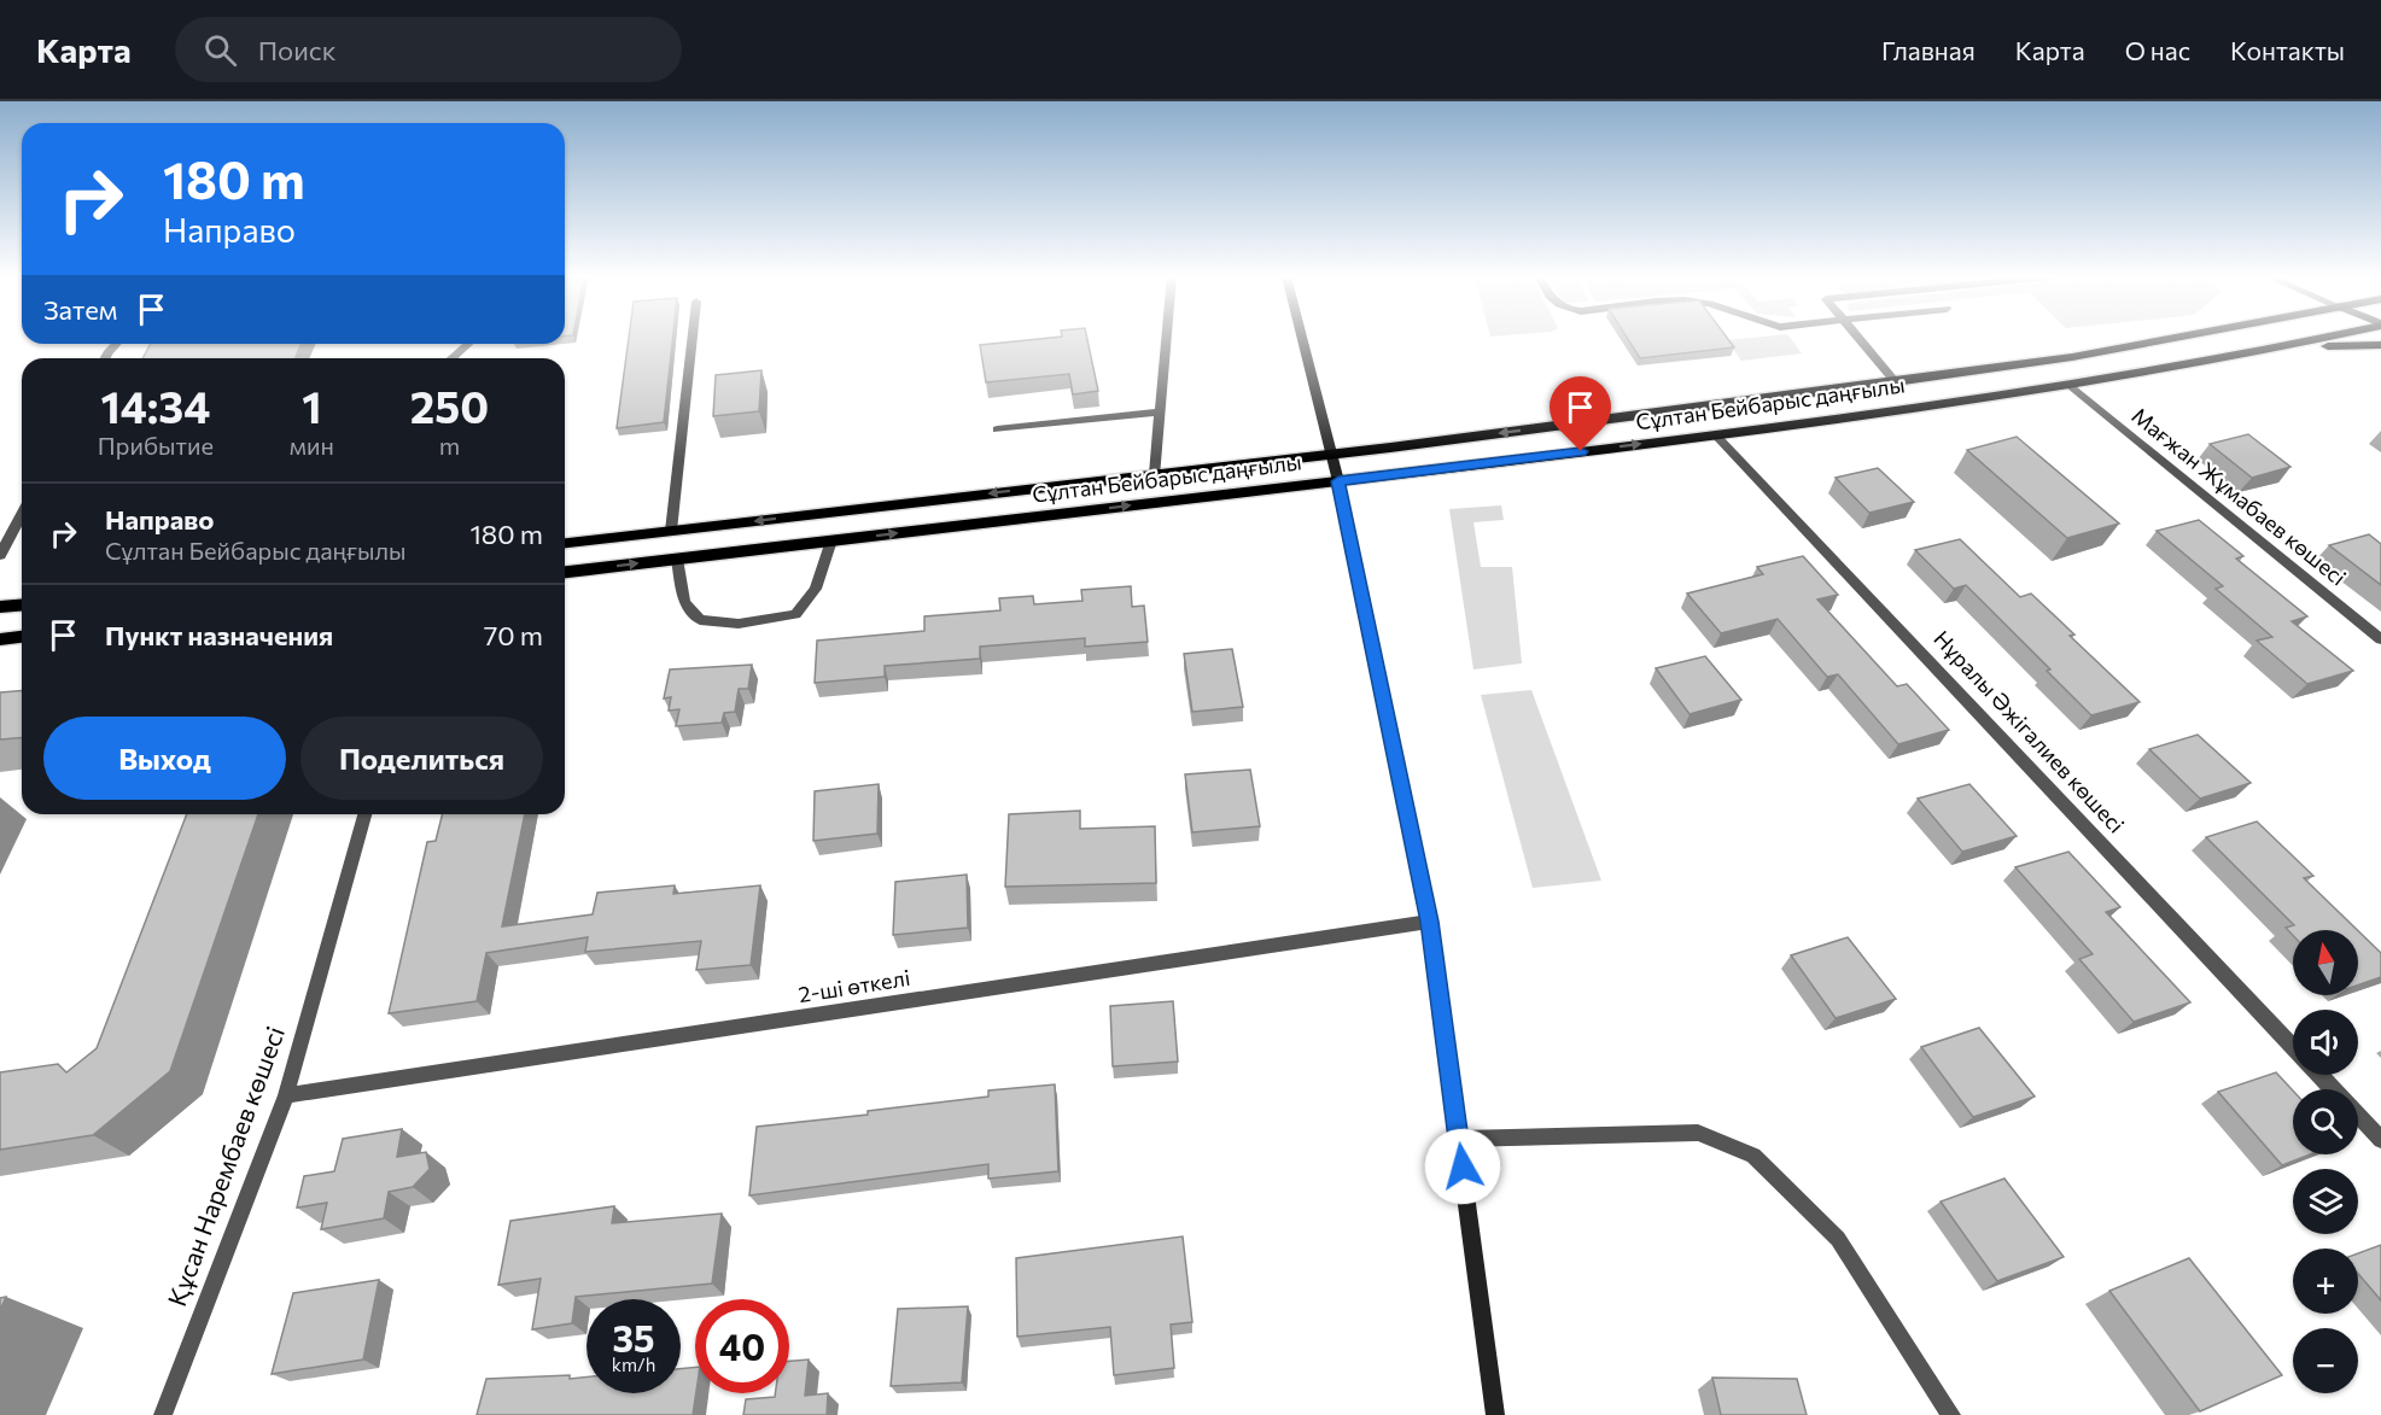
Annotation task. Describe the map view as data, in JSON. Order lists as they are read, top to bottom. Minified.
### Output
{"streets":{"main road":["Сұлтан Бейбарыс даңғылы"],"street":["Мағжан Жұмабаев көшесі","Нұралы Әжiгалиев көшесi","2-ші өткелі","Құсан Нарембаев көшесі"]},"crossings":[["Сұлтан Бейбарыс даңғылы","Мағжан Жұмабаев көшесі"],["Сұлтан Бейбарыс даңғылы","Нұралы Әжiгалиев көшесi"],["2-ші өткелі","Құсан Нарембаев көшесі"]],"north":"top","page":{"header":"Карта","search":"Поиск","nav":["Главная","Карта","О нас","Контакты"],"turn":["180 m","Направо"],"then":"Затем","eta":["14:34","Прибытие","1","мин","250","m"],"list":[{"name":"Направо","note":"Сұлтан Бейбарыс даңғылы","value":"180 m"},{"name":"Пункт назначения","value":"70 m"}],"buttons":["Выход","Поделиться"],"map_buttons":["+","−"],"speed":"35 km/h","limit":"40"}}
